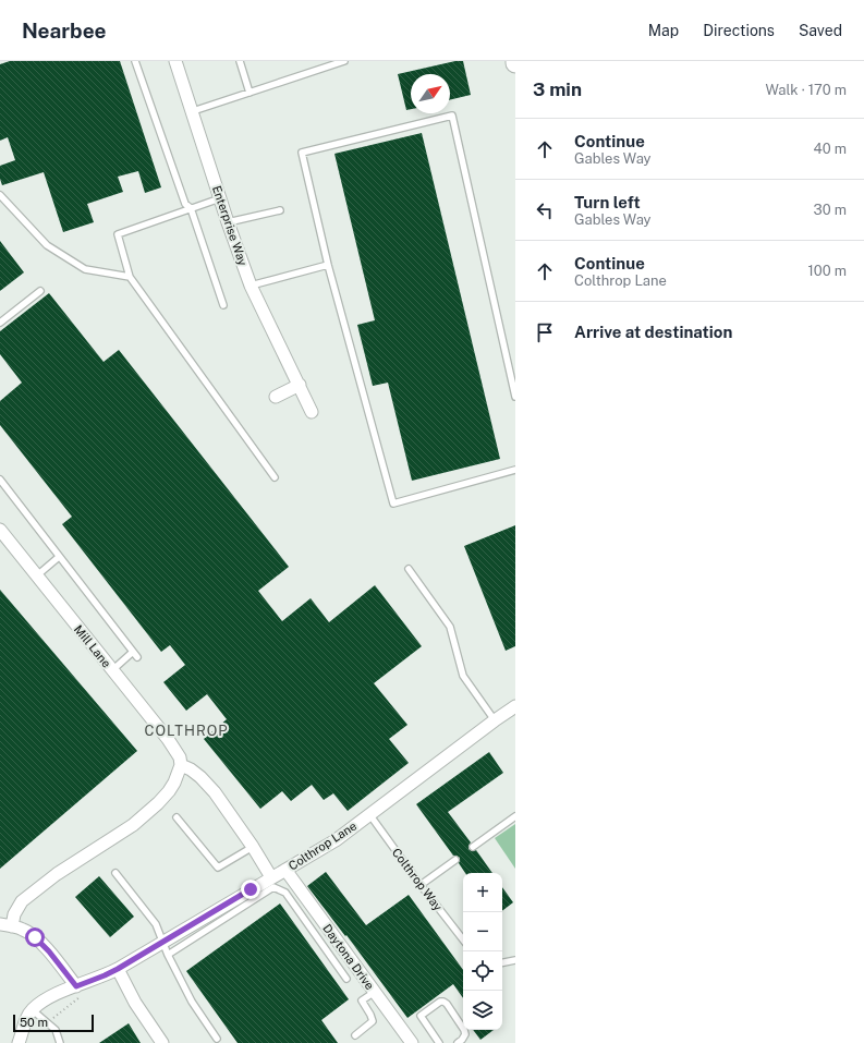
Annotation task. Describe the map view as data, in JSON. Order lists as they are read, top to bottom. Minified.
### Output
{"streets":{"street":["Enterprise Way","Mill Lane","Colthrop Lane","Daytona Drive"],"lane":["Colthrop Way"]},"crossings":[["Colthrop Lane","Colthrop Way"],["Colthrop Lane","Daytona Drive"]],"districts":["COLTHROP"],"scale_bar":"50 m","north":"top right","page":{"header":"Nearbee","nav":["Map","Directions","Saved"],"heading":["3 min","Walk · 170 m"],"list":[["Continue","Gables Way","40 m"],["Turn left","Gables Way","30 m"],["Continue","Colthrop Lane","100 m"],"Arrive at destination"],"map_buttons":["+","−"],"scale":"50 m"}}
